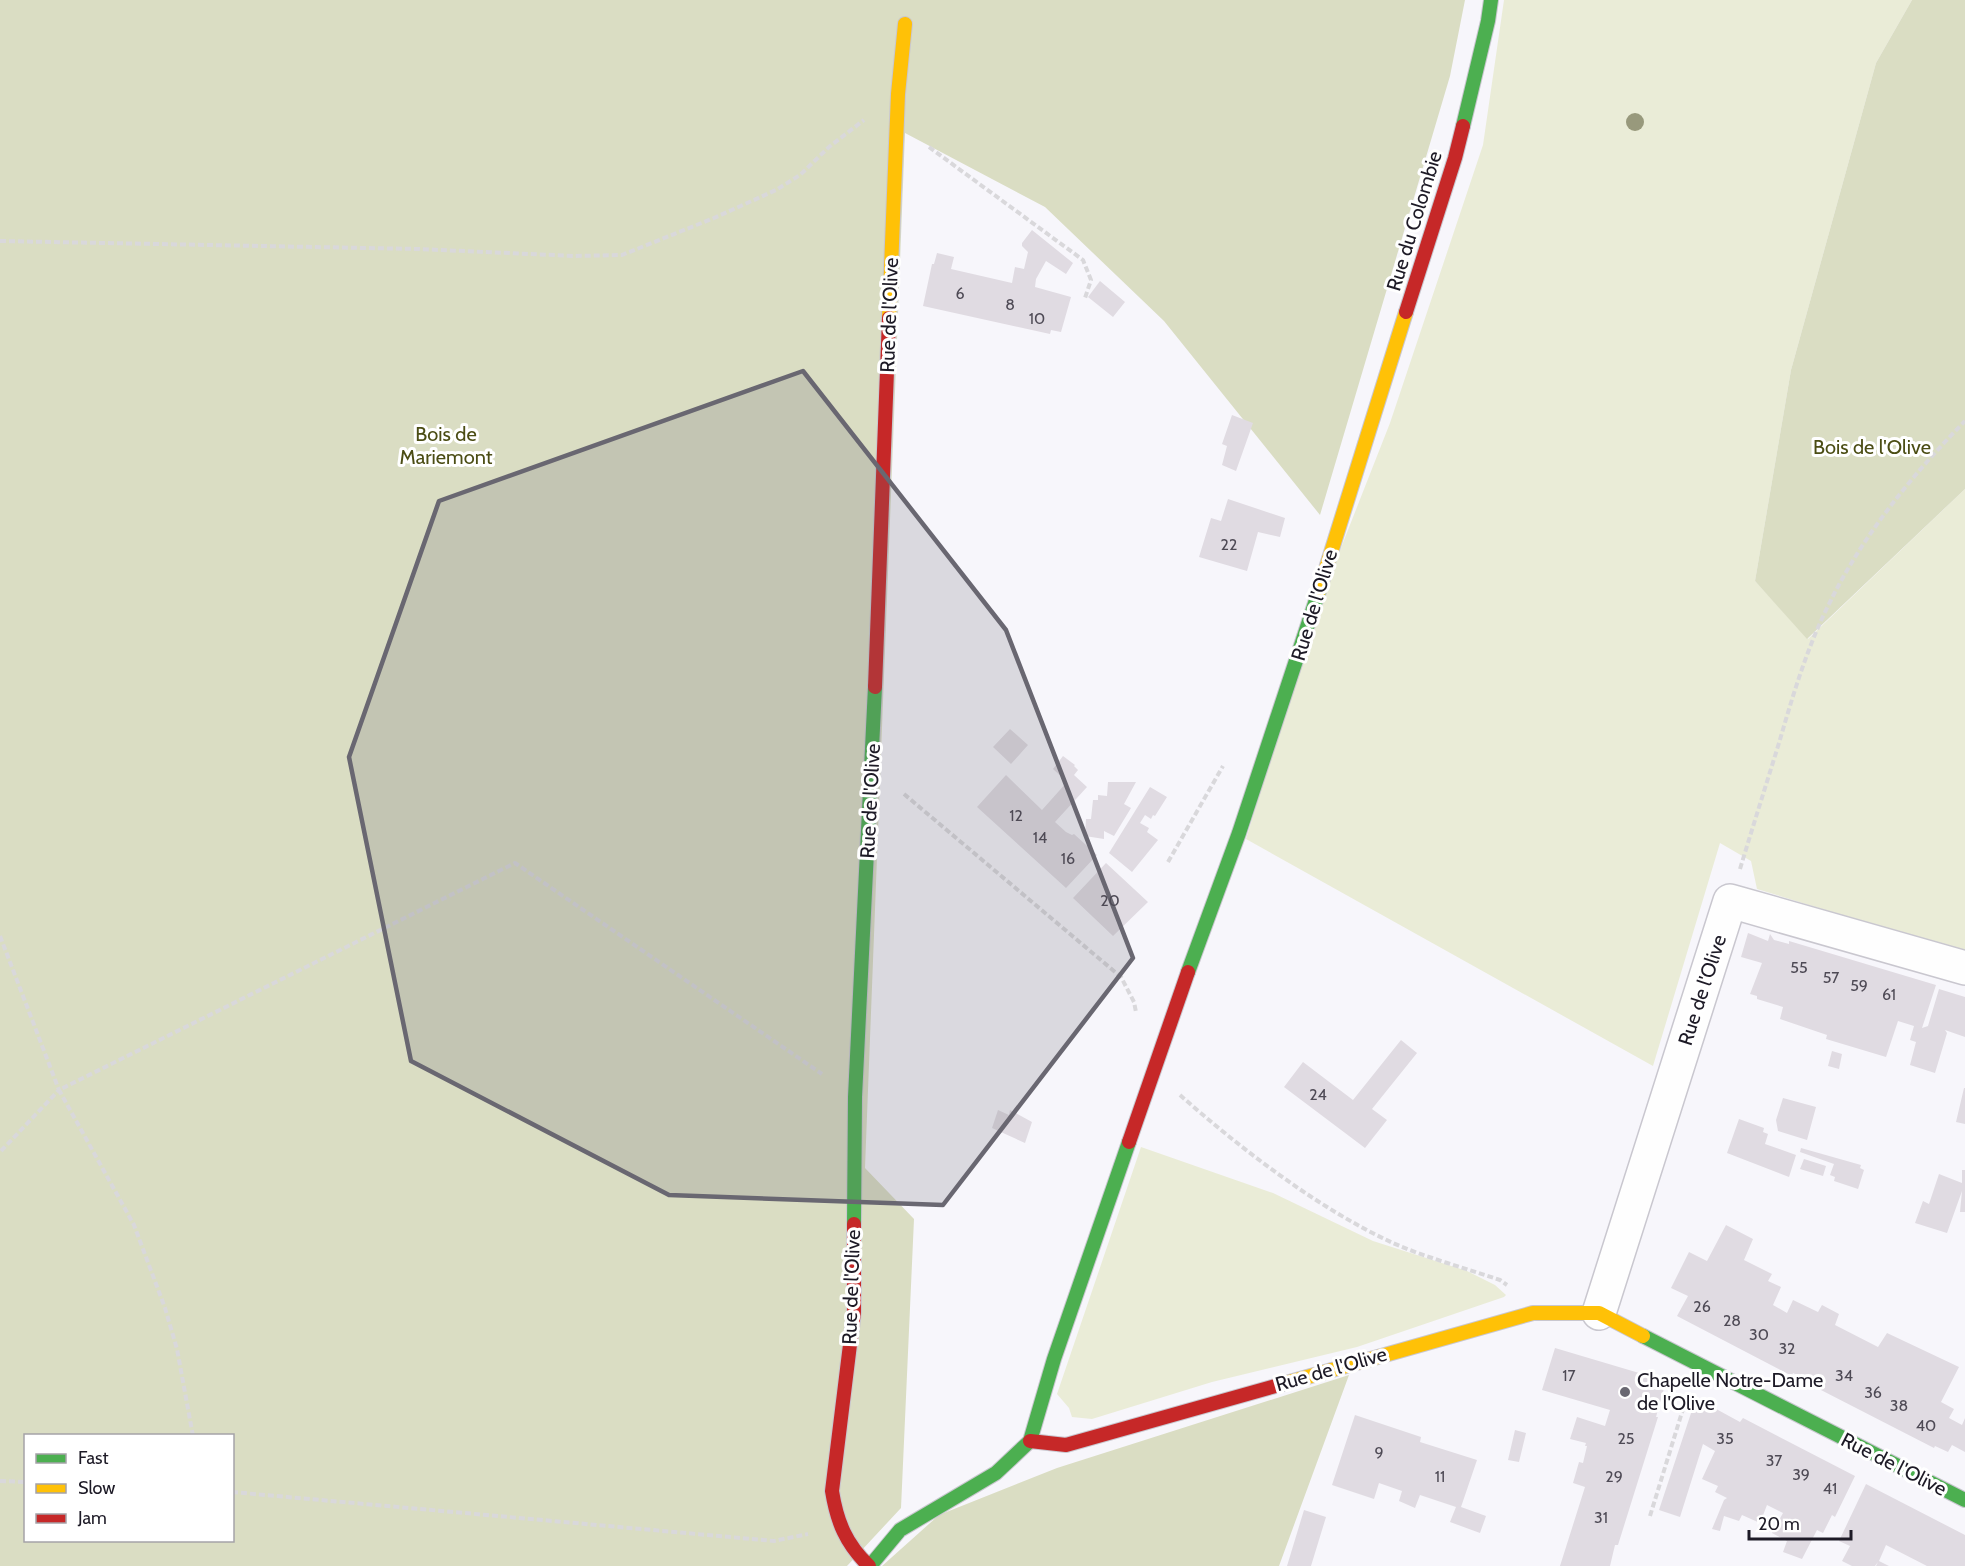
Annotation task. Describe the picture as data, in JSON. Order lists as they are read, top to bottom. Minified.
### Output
{"streets":{"street":["Rue du Colombie","Rue de l'Olive"]},"crossings":[["Rue du Colombie","Rue de l'Olive"]],"parks":["Bois de Mariemont","Bois de l'Olive"],"places":["Chapelle Notre-Dame de l'Olive"],"house_numbers":["6","8","10","22","12","14","16","20","55","57","59","61","24","26","28","30","32","17","34","36","38","40","25","35","9","37","39","11","29","41","31"],"legend":["Fast","Slow","Jam"],"scale_bar":"20 m"}
